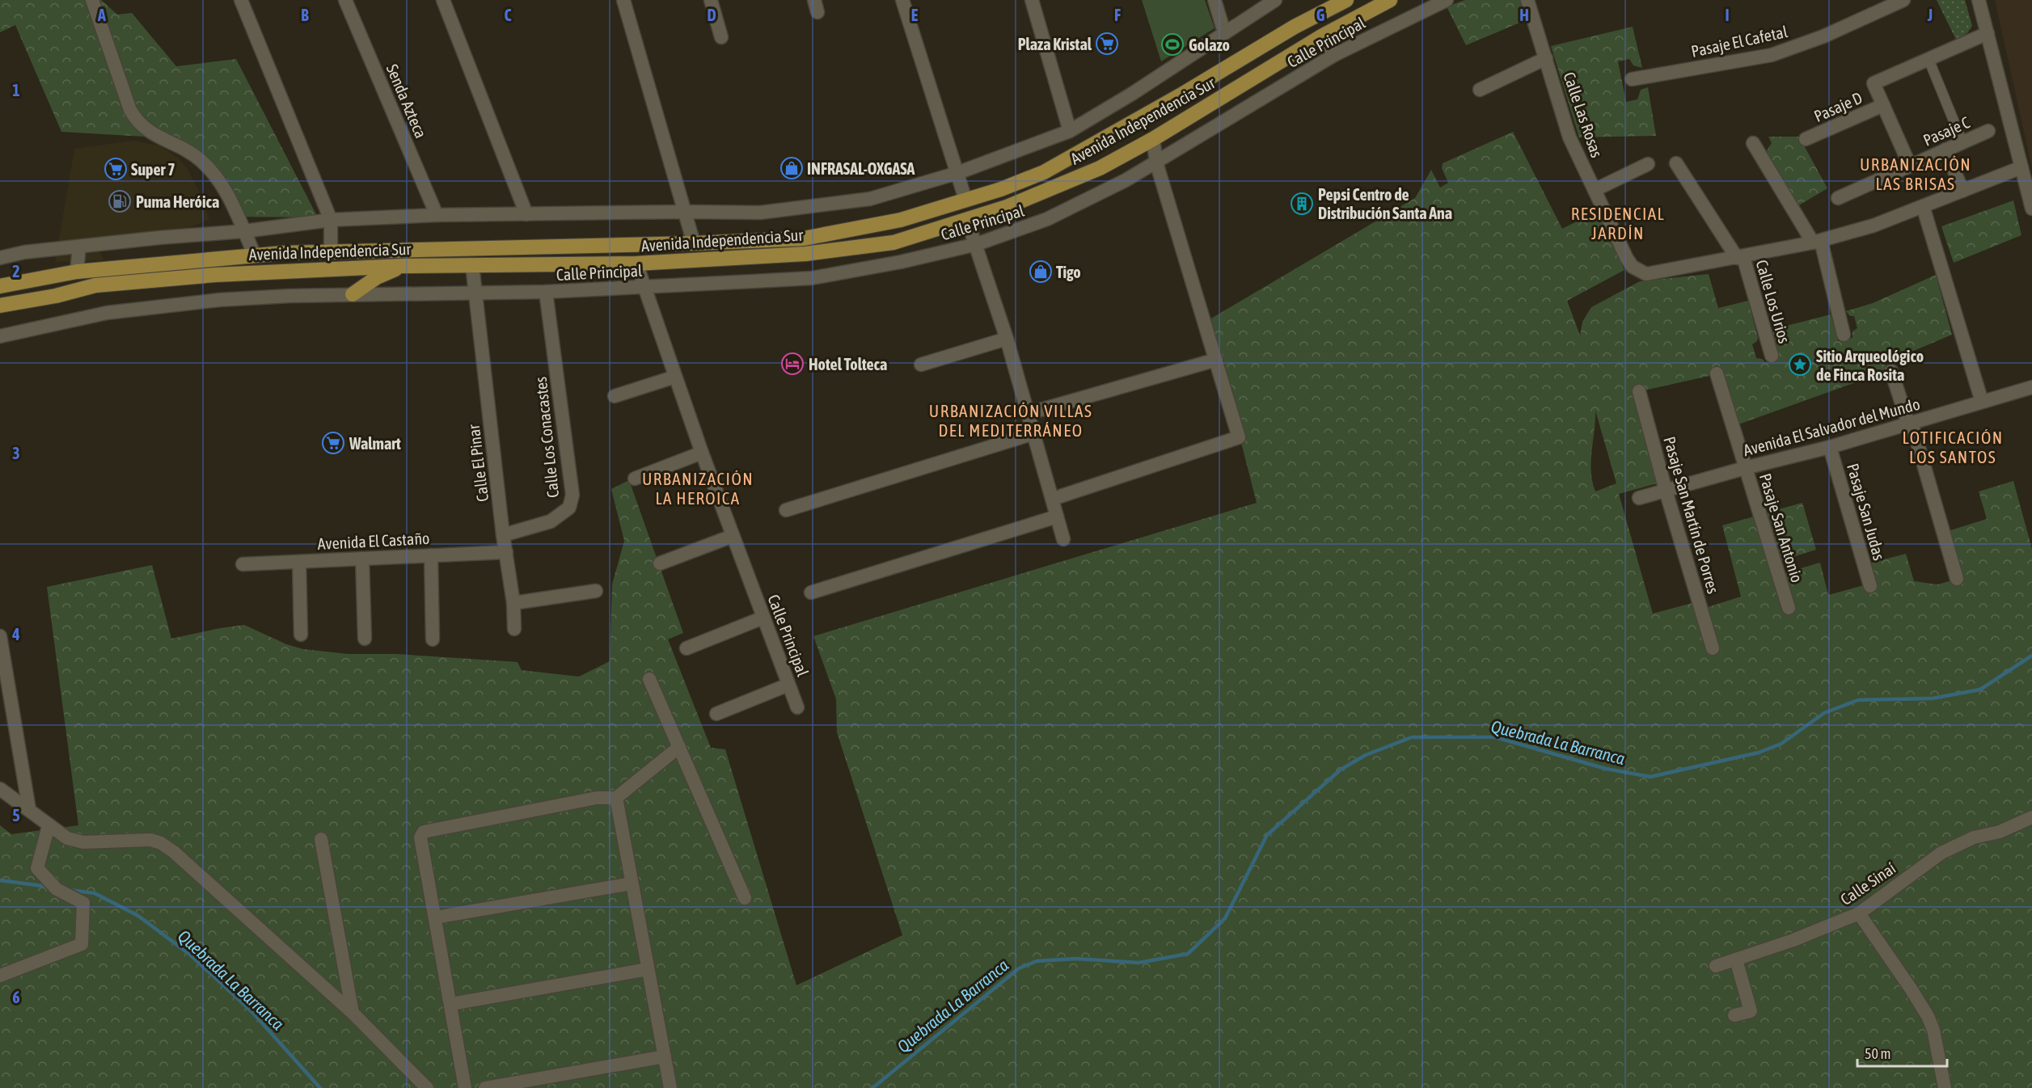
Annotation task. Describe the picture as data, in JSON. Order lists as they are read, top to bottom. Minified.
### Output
{"streets":{"highway":["Avenida Independencia Sur"],"street":["Pasaje El Cafetal","Calle Principal","Senda Azteca","Pasaje D","Calle Las Rosas","Pasaje C","Calle Los Urios","Avenida El Salvador del Mundo","Calle Los Conacastes","Calle El Pinar","Pasaje San Judas","Pasaje San Martín de Porres","Pasaje San Antonio","Avenida El Castaño","Calle Sinaí"]},"crossings":[["Calle Principal","Avenida Independencia Sur"],["Calle Principal","Calle Los Conacastes"],["Calle Principal","Calle El Pinar"],["Calle Las Rosas","Calle Los Urios"],["Avenida Independencia Sur","Calle El Pinar"],["Avenida El Salvador del Mundo","Pasaje San Judas"],["Avenida El Salvador del Mundo","Pasaje San Martín de Porres"],["Avenida El Salvador del Mundo","Pasaje San Antonio"],["Calle Los Conacastes","Calle El Pinar"],["Calle El Pinar","Avenida El Castaño"]],"districts":["URBANIZACIÓN LAS BRISAS","RESIDENCIAL JARDÍN","URBANIZACIÓN VILLAS DEL MEDITERRÁNEO","LOTIFICACIÓN LOS SANTOS","URBANIZACIÓN LA HEROICA"],"water":["Quebrada La Barranca"],"places":{"supermarket":["Plaza Kristal","Super 7","Walmart"],"sports":["Golazo"],"shop":["INFRASAL-OXGASA","Tigo"],"fuel station":["Puma Heróica"],"building":["Pepsi Centro de Distribución Santa Ana"],"hotel":["Hotel Tolteca"],"place":["Sitio Arqueológico de Finca Rosita"]},"scale_bar":"50 m","grid":{"columns":["A","B","C","D","E","F","G","H","I","J"],"rows":["1","2","3","4","5","6"]}}
